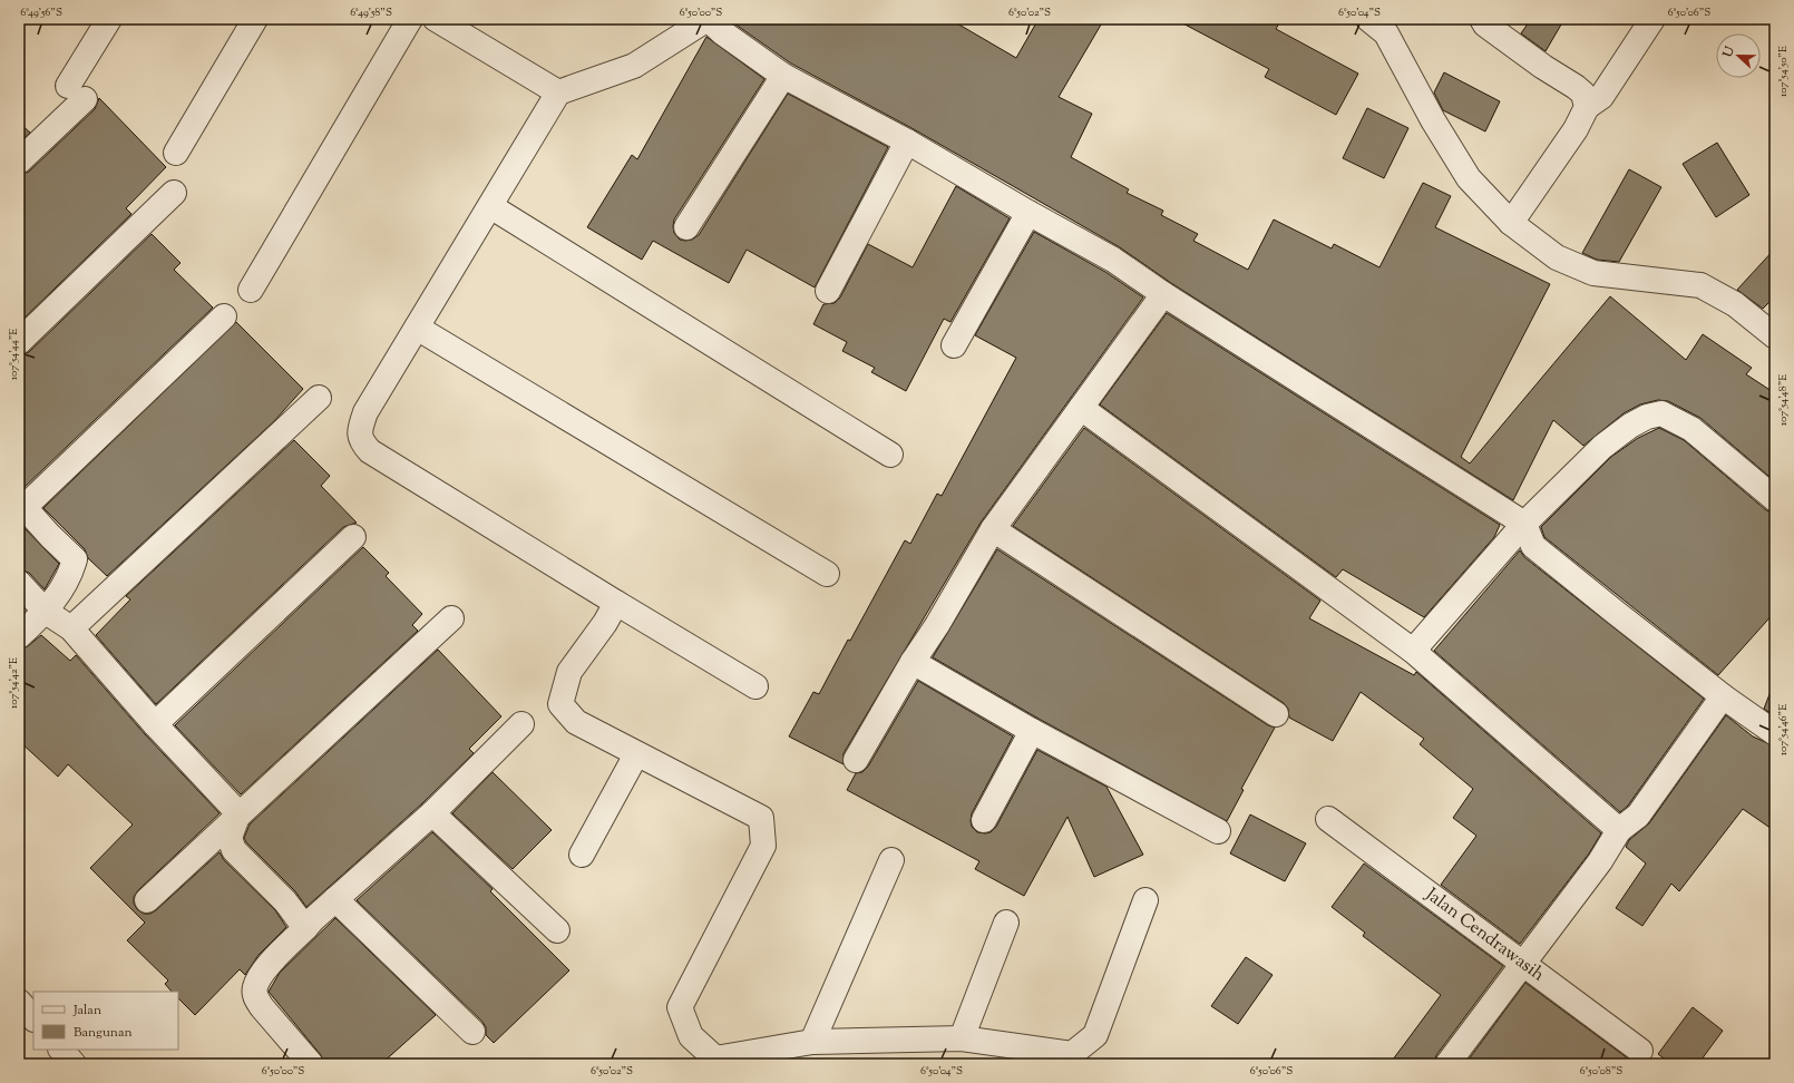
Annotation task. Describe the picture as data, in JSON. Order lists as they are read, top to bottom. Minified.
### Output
{"streets":{"street":["Jalan Cendrawasih"]},"legend":["Jalan","Bangunan"],"north":"left","coordinates":["6°49'56\"S","6°49'58\"S","6°50'00\"S","6°50'02\"S","6°50'04\"S","6°50'06\"S","107°54'50\"E","107°54'44\"E","107°54'48\"E","107°54'42\"E","107°54'46\"E","6°50'08\"S"]}
